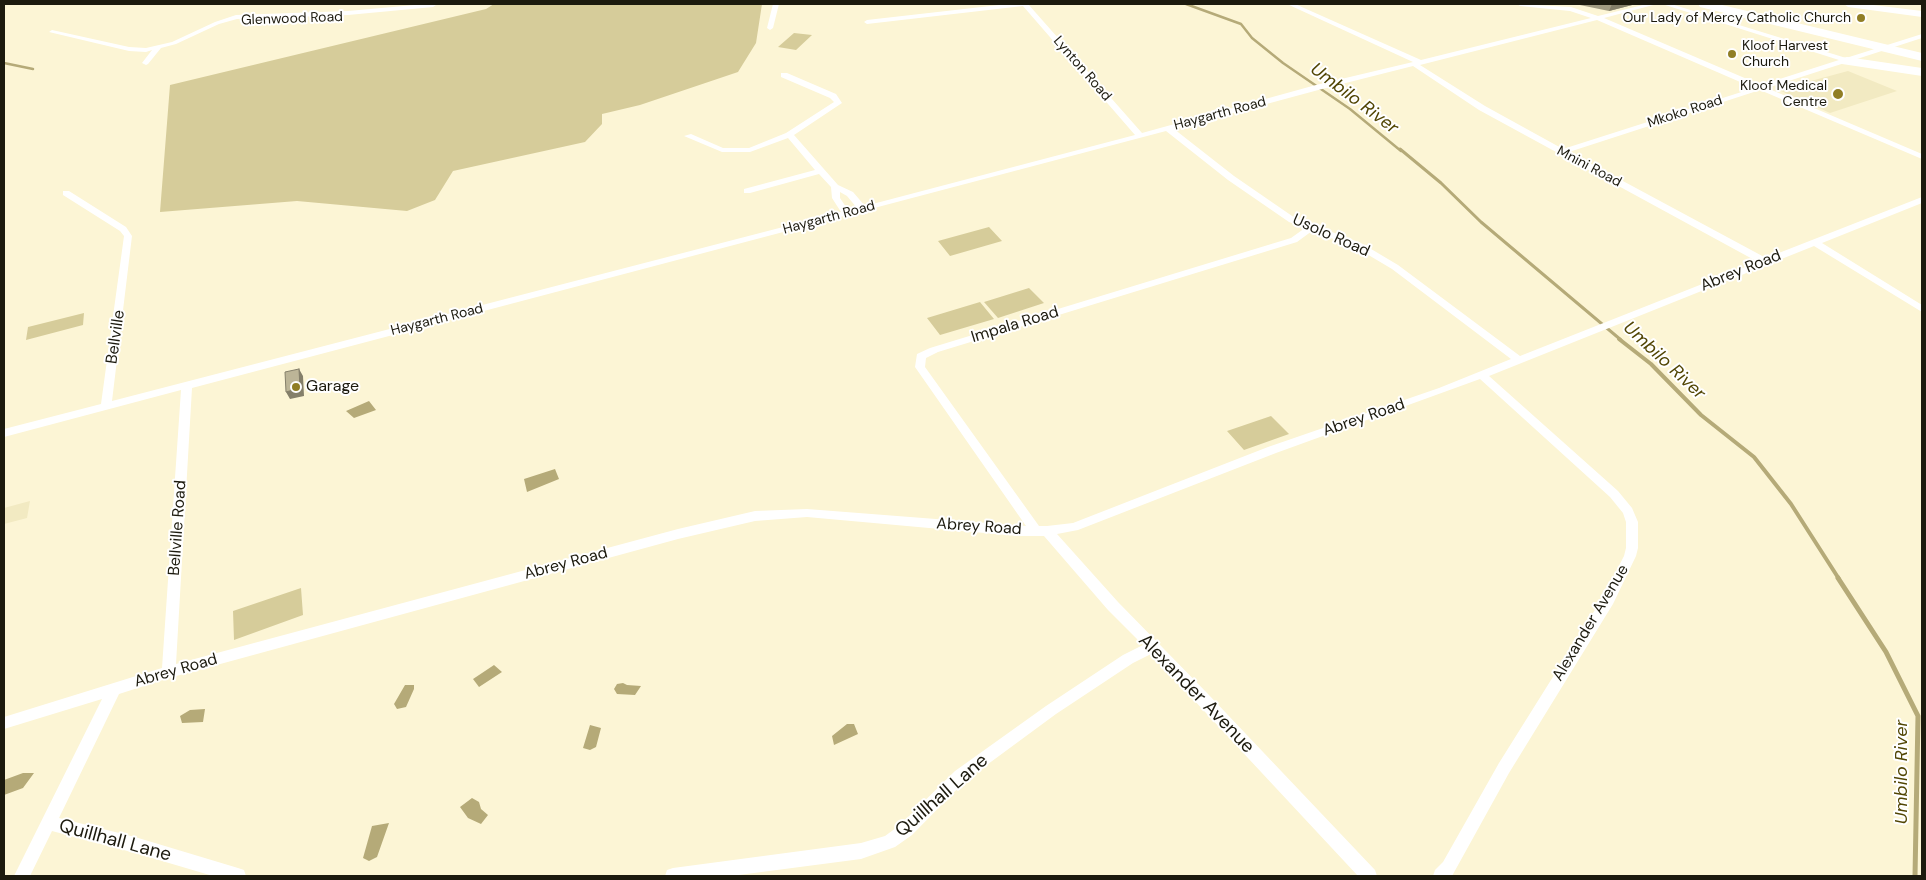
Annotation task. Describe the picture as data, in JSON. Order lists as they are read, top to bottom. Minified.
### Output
{"streets":{"street":["Glenwood Road","Lynton Road","Mkoko Road","Haygarth Road","Mnini Road","Usolo Road","Abrey Road","Impala Road","Bellville","Bellville Road","Alexander Avenue","Quillhall Lane"]},"crossings":[["Lynton Road","Haygarth Road"],["Mkoko Road","Mnini Road"],["Haygarth Road","Mnini Road"],["Haygarth Road","Usolo Road"],["Haygarth Road","Bellville"],["Haygarth Road","Bellville Road"],["Mnini Road","Abrey Road"],["Usolo Road","Abrey Road"],["Usolo Road","Impala Road"],["Abrey Road","Impala Road"],["Abrey Road","Bellville Road"],["Abrey Road","Alexander Avenue"],["Abrey Road","Quillhall Lane"],["Impala Road","Alexander Avenue"],["Alexander Avenue","Quillhall Lane"]],"water":["Umbilo River"],"places":["Our Lady of Mercy Catholic Church","Kloof Harvest Church","Kloof Medical Centre","Garage"]}
